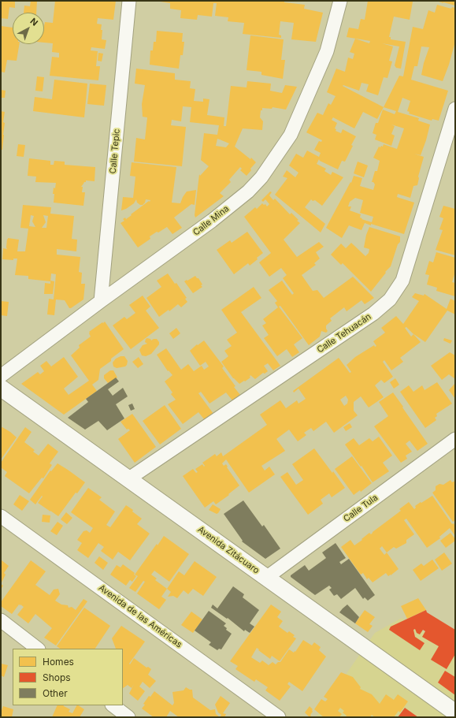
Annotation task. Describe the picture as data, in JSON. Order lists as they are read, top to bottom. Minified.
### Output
{"streets":{"street":["Calle Tepic","Calle Mina","Calle Tehuacán","Calle Tula","Avenida Zitácuaro","Avenida de las Américas"]},"crossings":[["Calle Tepic","Calle Mina"],["Calle Tehuacán","Avenida Zitácuaro"],["Calle Tula","Avenida Zitácuaro"]],"legend":["Homes","Shops","Other"],"north":"top right"}
